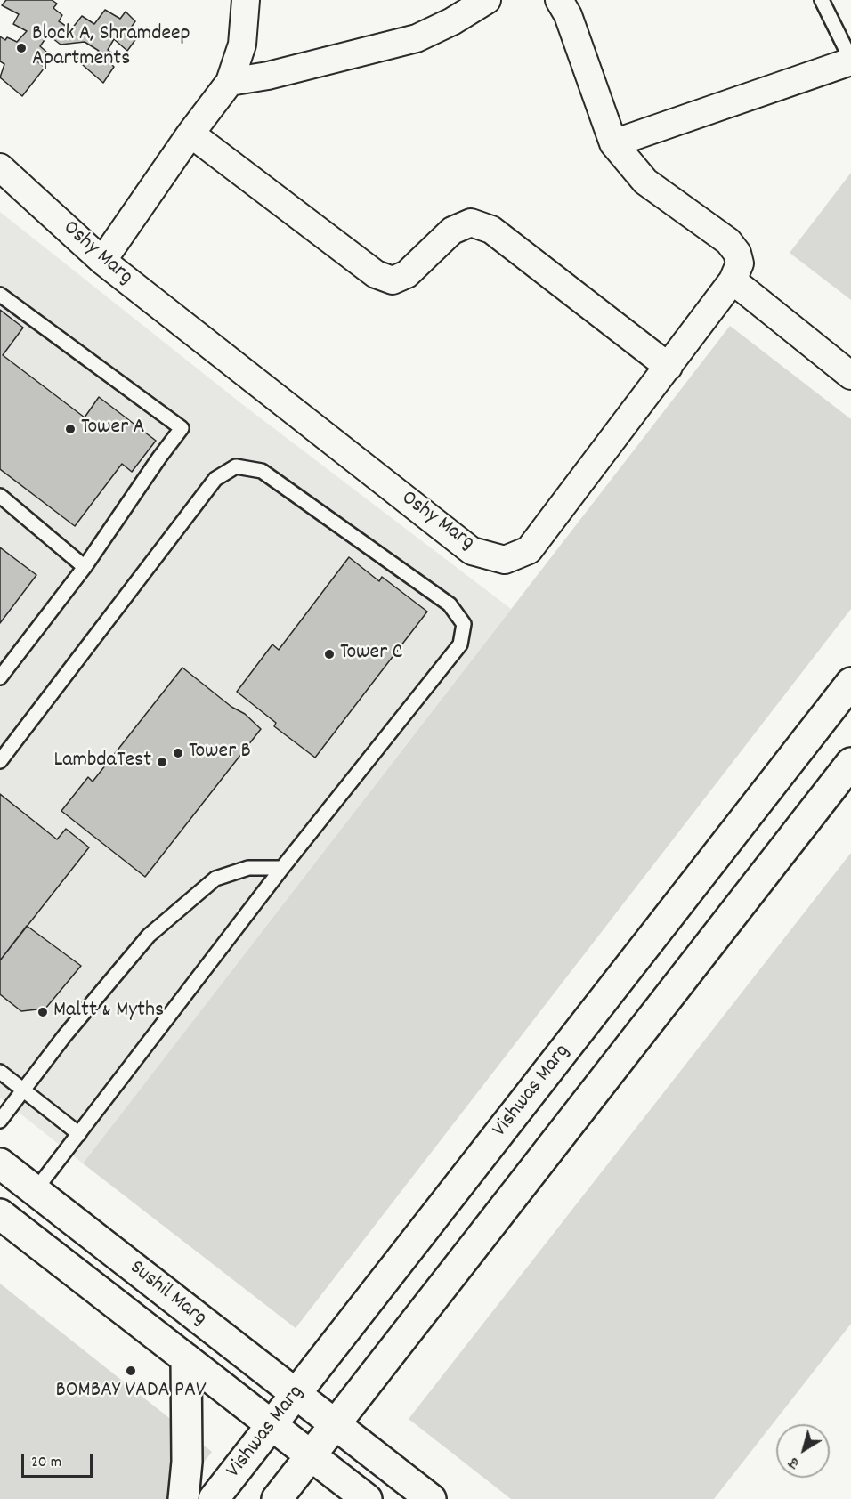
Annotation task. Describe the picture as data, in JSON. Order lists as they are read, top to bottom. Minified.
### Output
{"streets":{"street":["Oshy Marg","Vishwas Marg","Sushil Marg"]},"crossings":[["Vishwas Marg","Sushil Marg"]],"places":["Block A, Shramdeep Apartments","Tower A","Tower C","Tower B","LambdaTest","Maltt & Myths","BOMBAY VADA PAV"],"scale_bar":"20 m","north":"bottom left"}
